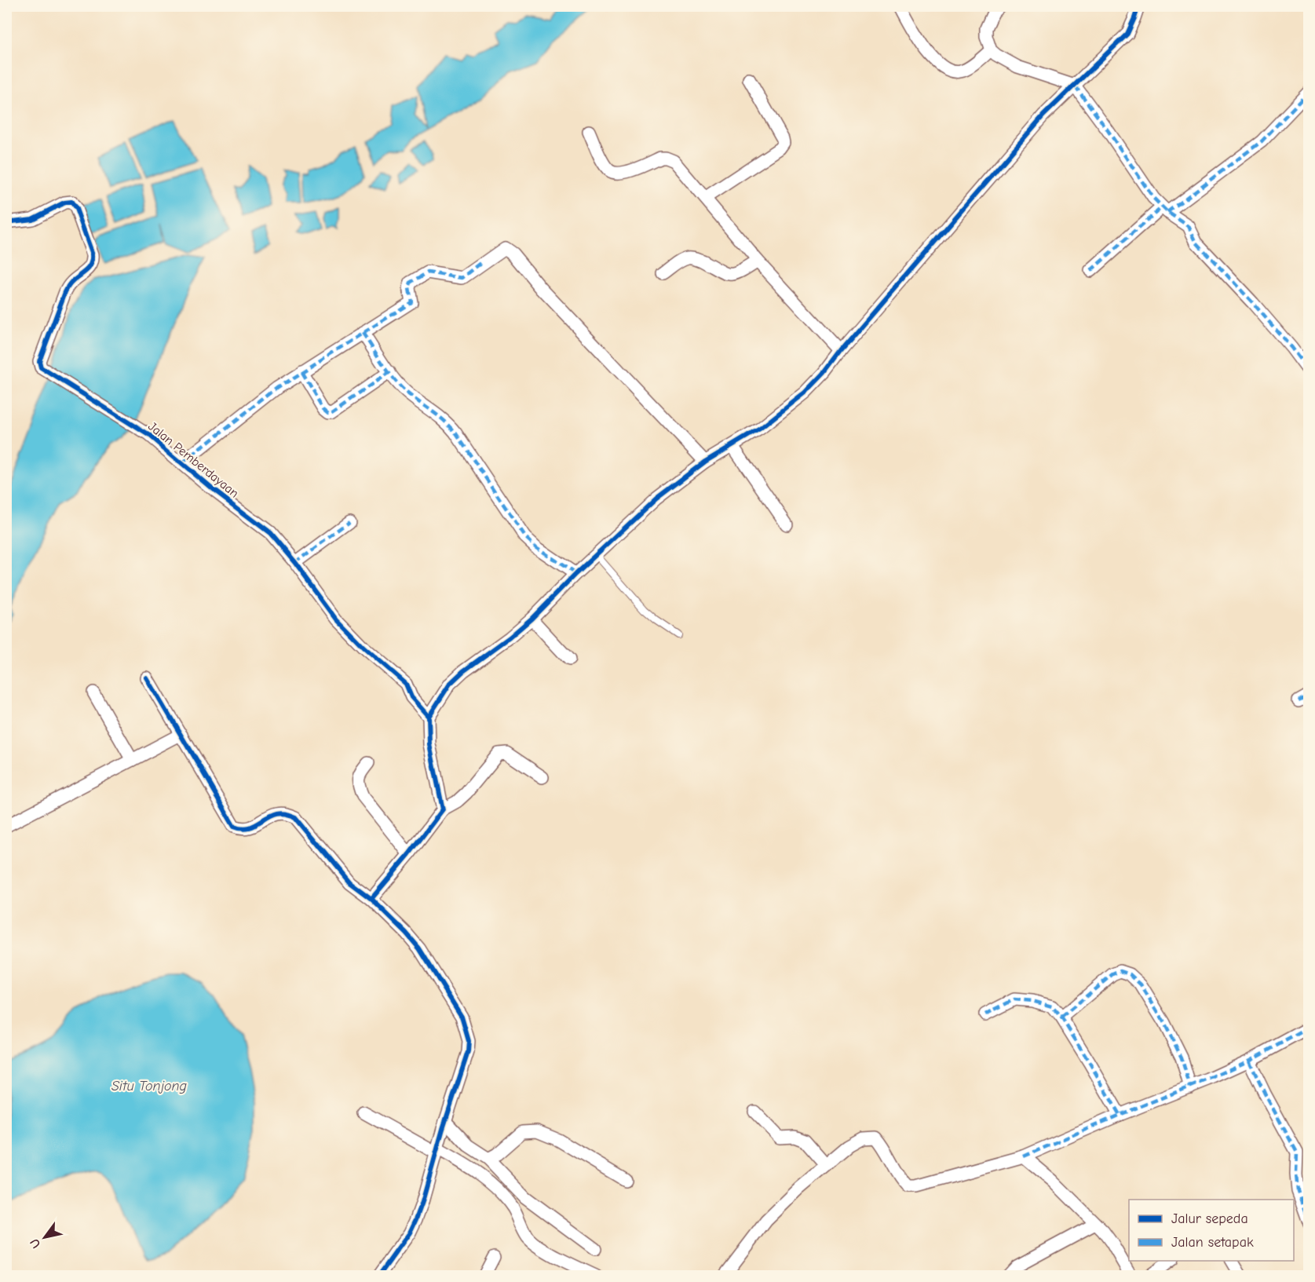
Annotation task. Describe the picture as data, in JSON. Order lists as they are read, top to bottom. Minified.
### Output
{"streets":{"street":["Jalan Pemberdayaan"]},"water":["Situ Tonjong"],"legend":["Jalur sepeda","Jalan setapak"],"north":"bottom left"}
